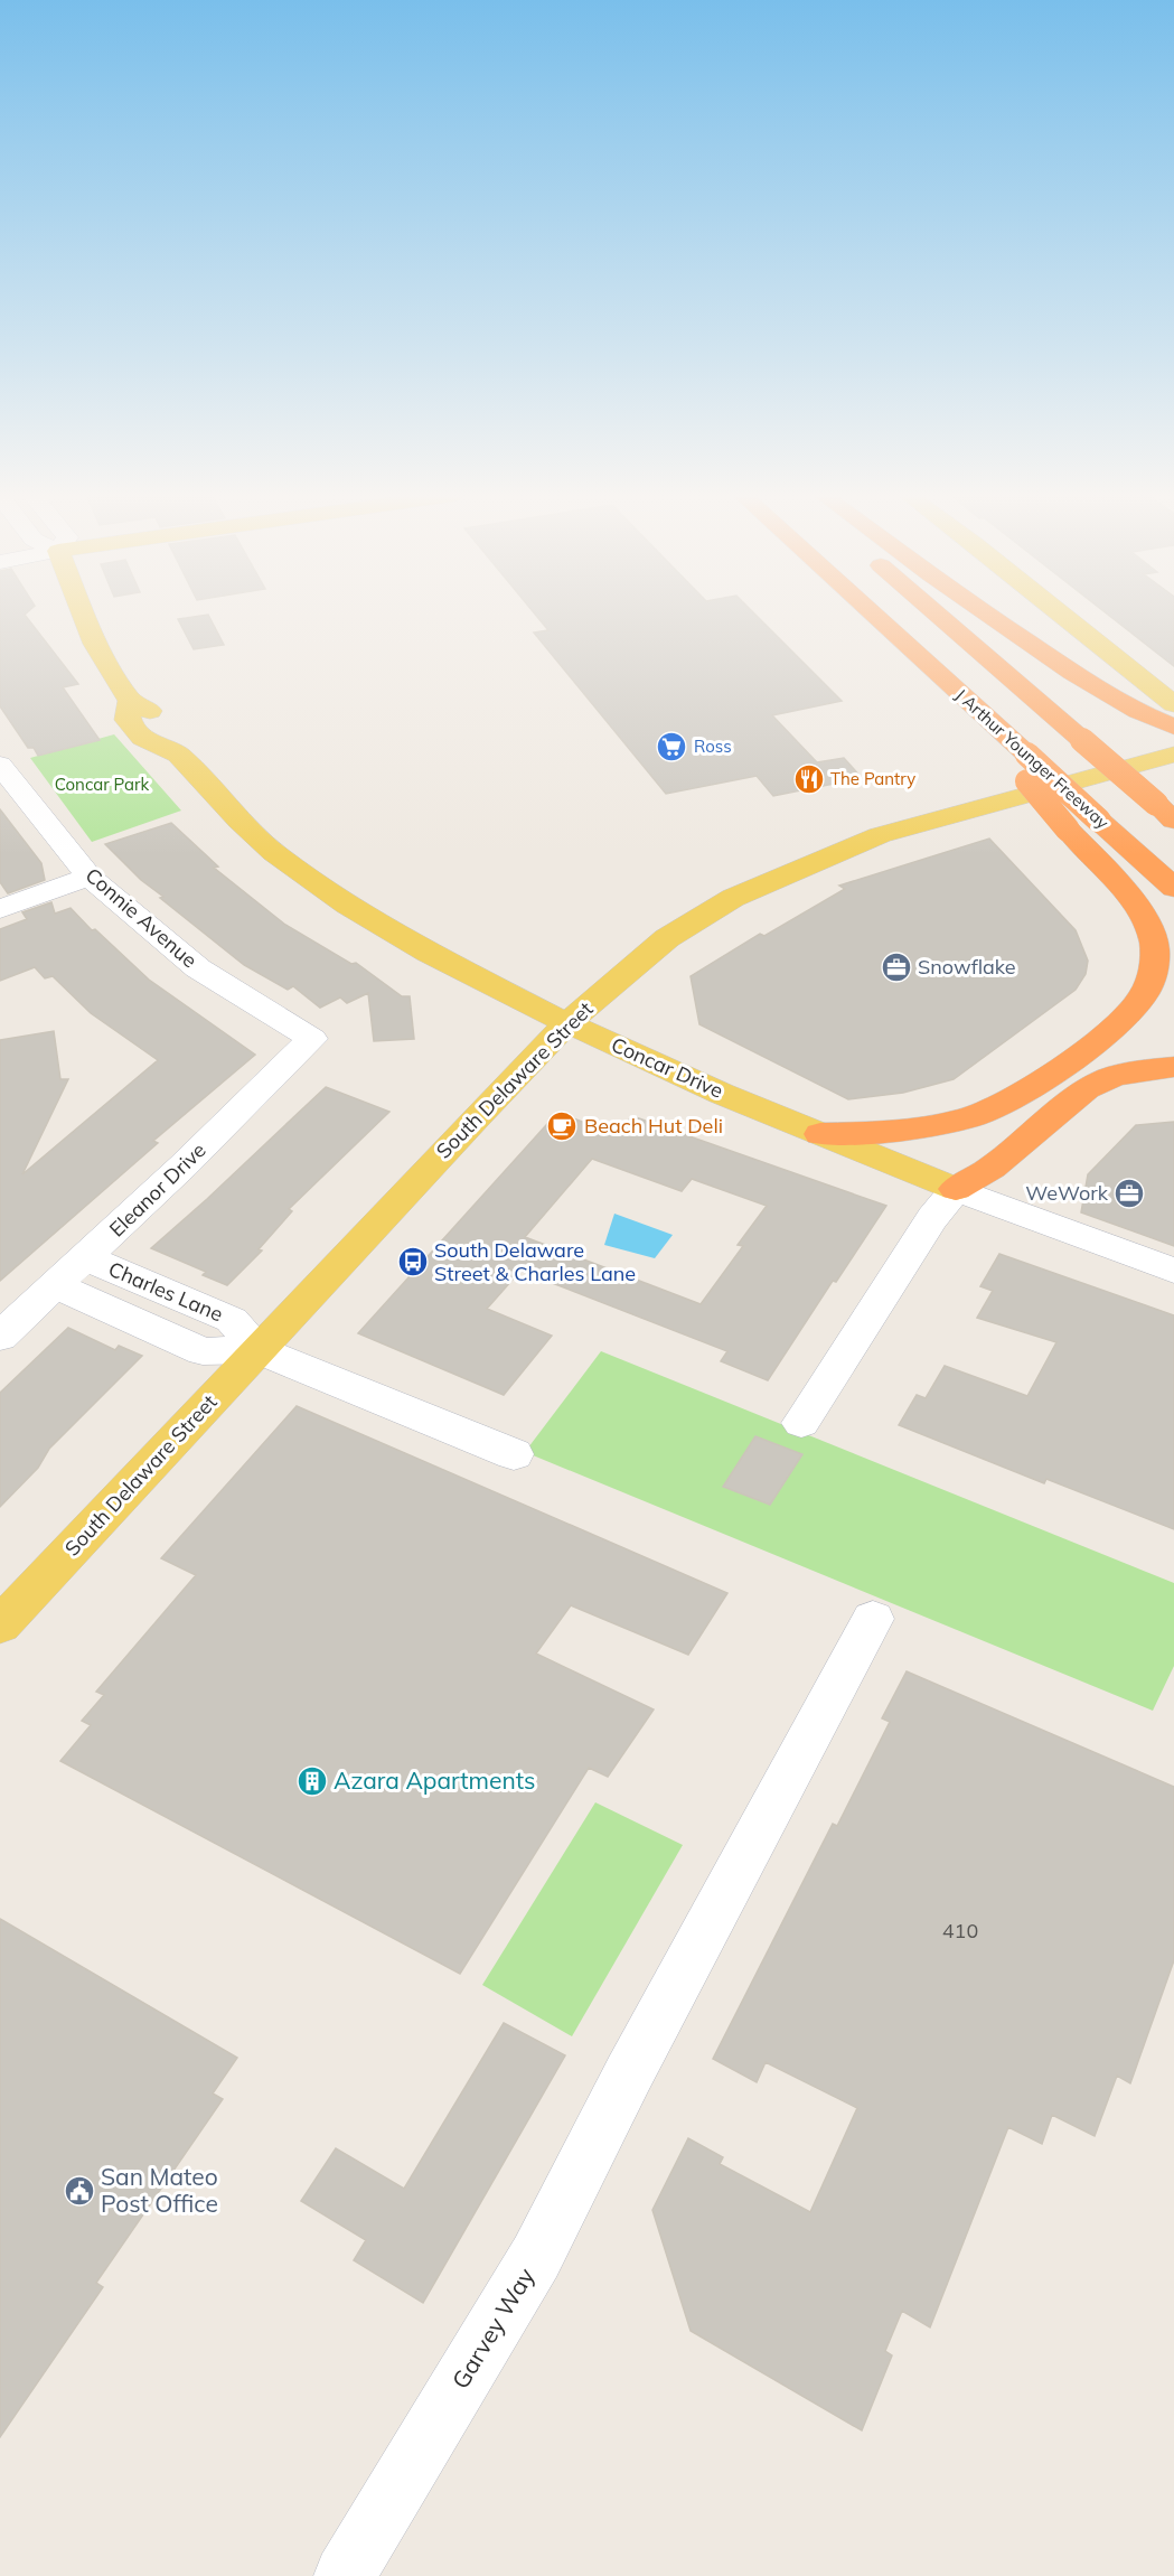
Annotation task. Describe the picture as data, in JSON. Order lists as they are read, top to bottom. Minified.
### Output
{"streets":{"highway":["J Arthur Younger Freeway"],"main road":["Concar Drive","South Delaware Street"],"street":["Connie Avenue","Eleanor Drive","Charles Lane","Garvey Way"]},"crossings":[["Connie Avenue","Eleanor Drive"],["Concar Drive","South Delaware Street"],["South Delaware Street","Charles Lane"],["Eleanor Drive","Charles Lane"]],"parks":["Concar Park"],"places":{"supermarket":["Ross"],"restaurant":["The Pantry"],"office":["Snowflake","WeWork"],"cafe":["Beach Hut Deli"],"bus stop":["South Delaware Street & Charles Lane"],"building":["Azara Apartments"],"public building":["San Mateo Post Office"]},"house_numbers":["410"]}
